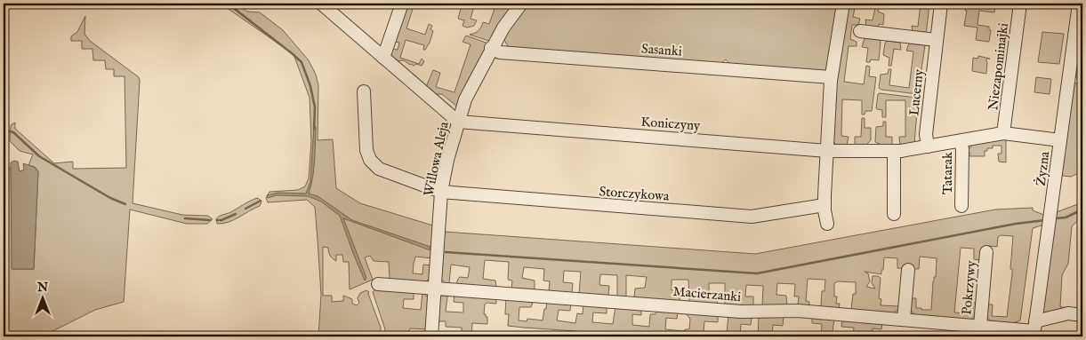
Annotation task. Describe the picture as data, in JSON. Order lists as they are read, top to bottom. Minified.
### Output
{"streets":{"street":["Sasanki","Niezapominajki","Lucerny","Koniczyny","Willowa Aleja","Żyzna","Tatarak","Storczykowa","Pokrzywy","Macierzanki"]},"crossings":[["Sasanki","Willowa Aleja"],["Niezapominajki","Koniczyny"],["Lucerny","Koniczyny"],["Koniczyny","Willowa Aleja"],["Koniczyny","Żyzna"],["Koniczyny","Tatarak"],["Willowa Aleja","Storczykowa"],["Willowa Aleja","Macierzanki"],["Żyzna","Macierzanki"],["Pokrzywy","Macierzanki"]],"north":"top"}
